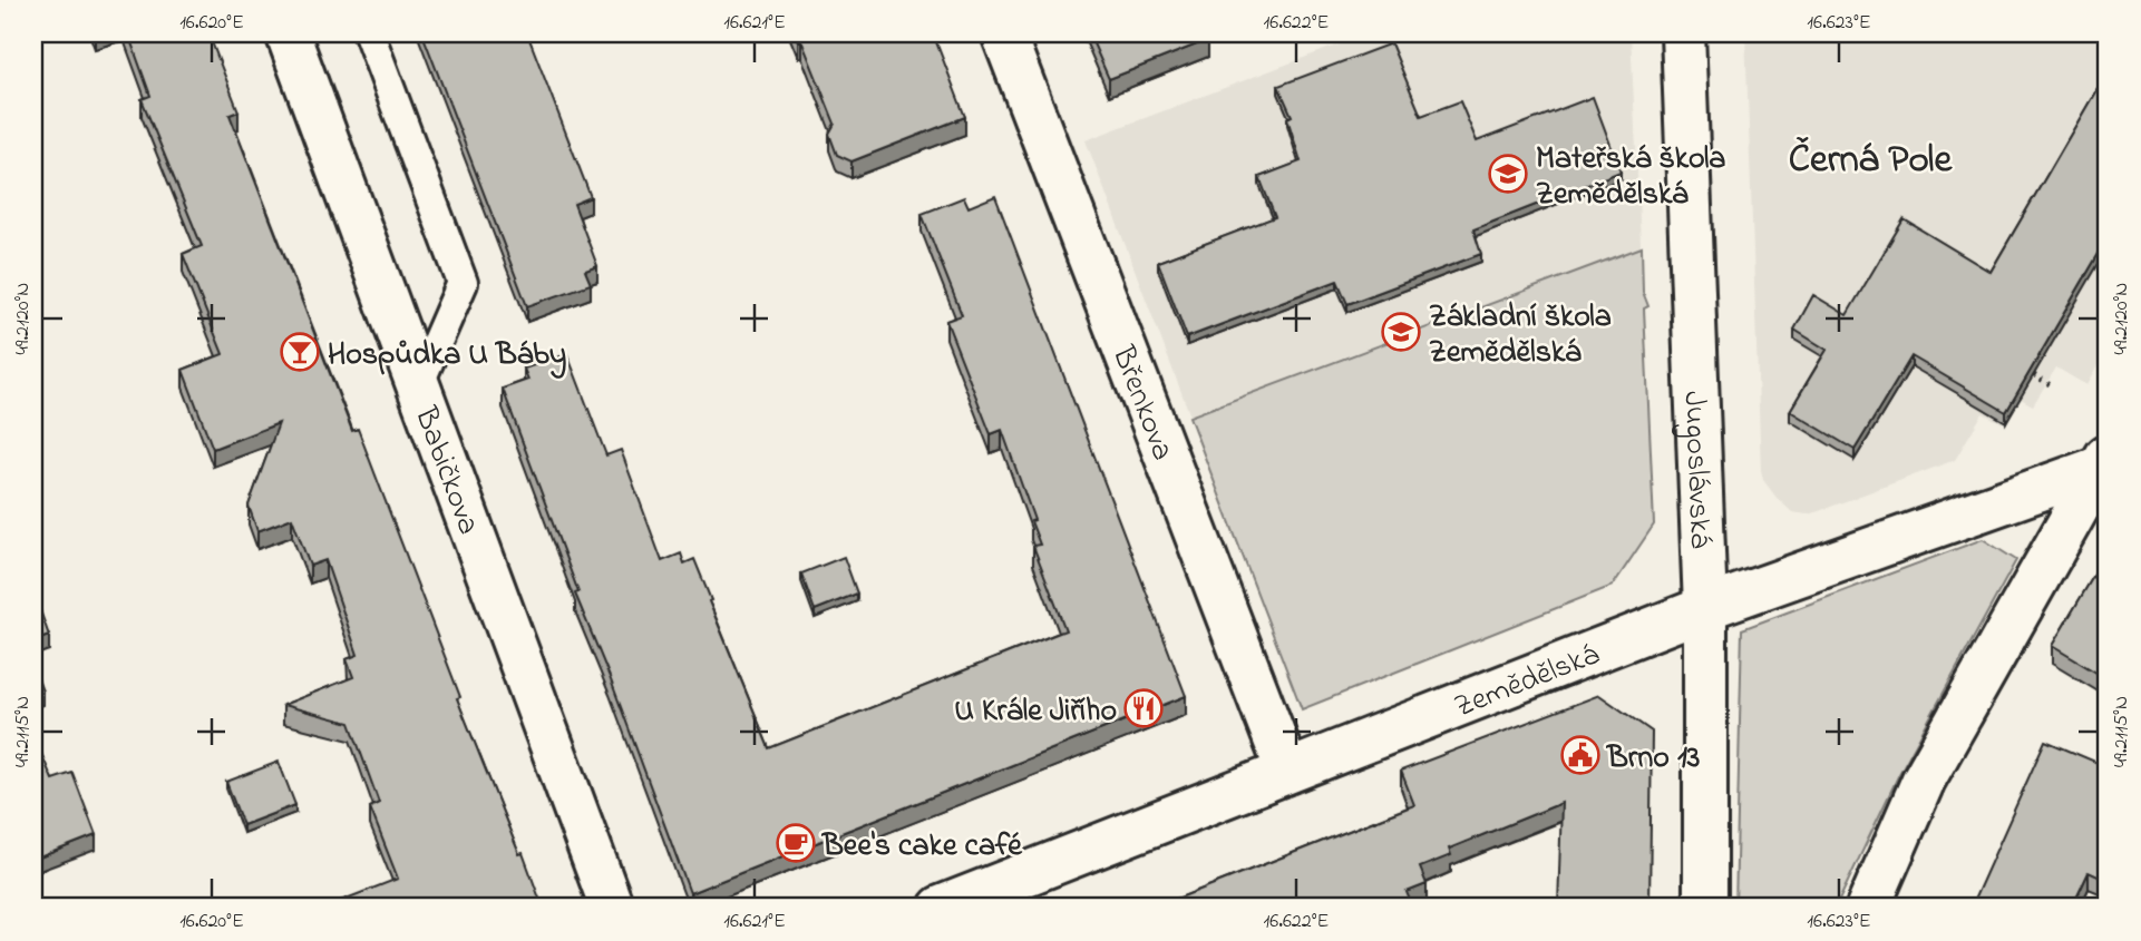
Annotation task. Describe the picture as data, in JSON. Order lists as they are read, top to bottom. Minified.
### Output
{"streets":{"street":["Břenkova","Jugoslávská","Babičkova","Zemědělská"]},"crossings":[["Břenkova","Zemědělská"],["Jugoslávská","Zemědělská"]],"districts":["Černá Pole"],"places":{"school or university":["Mateřská škola Zemědělská","Základní škola Zemědělská"],"bar":["Hospůdka U Báby"],"restaurant":["U Krále Jiřího"],"public building":["Brno 13"],"cafe":["Bee's cake café"]},"coordinates":["16.620°E","16.621°E","16.622°E","16.623°E","49.2120°N","49.2115°N"]}
